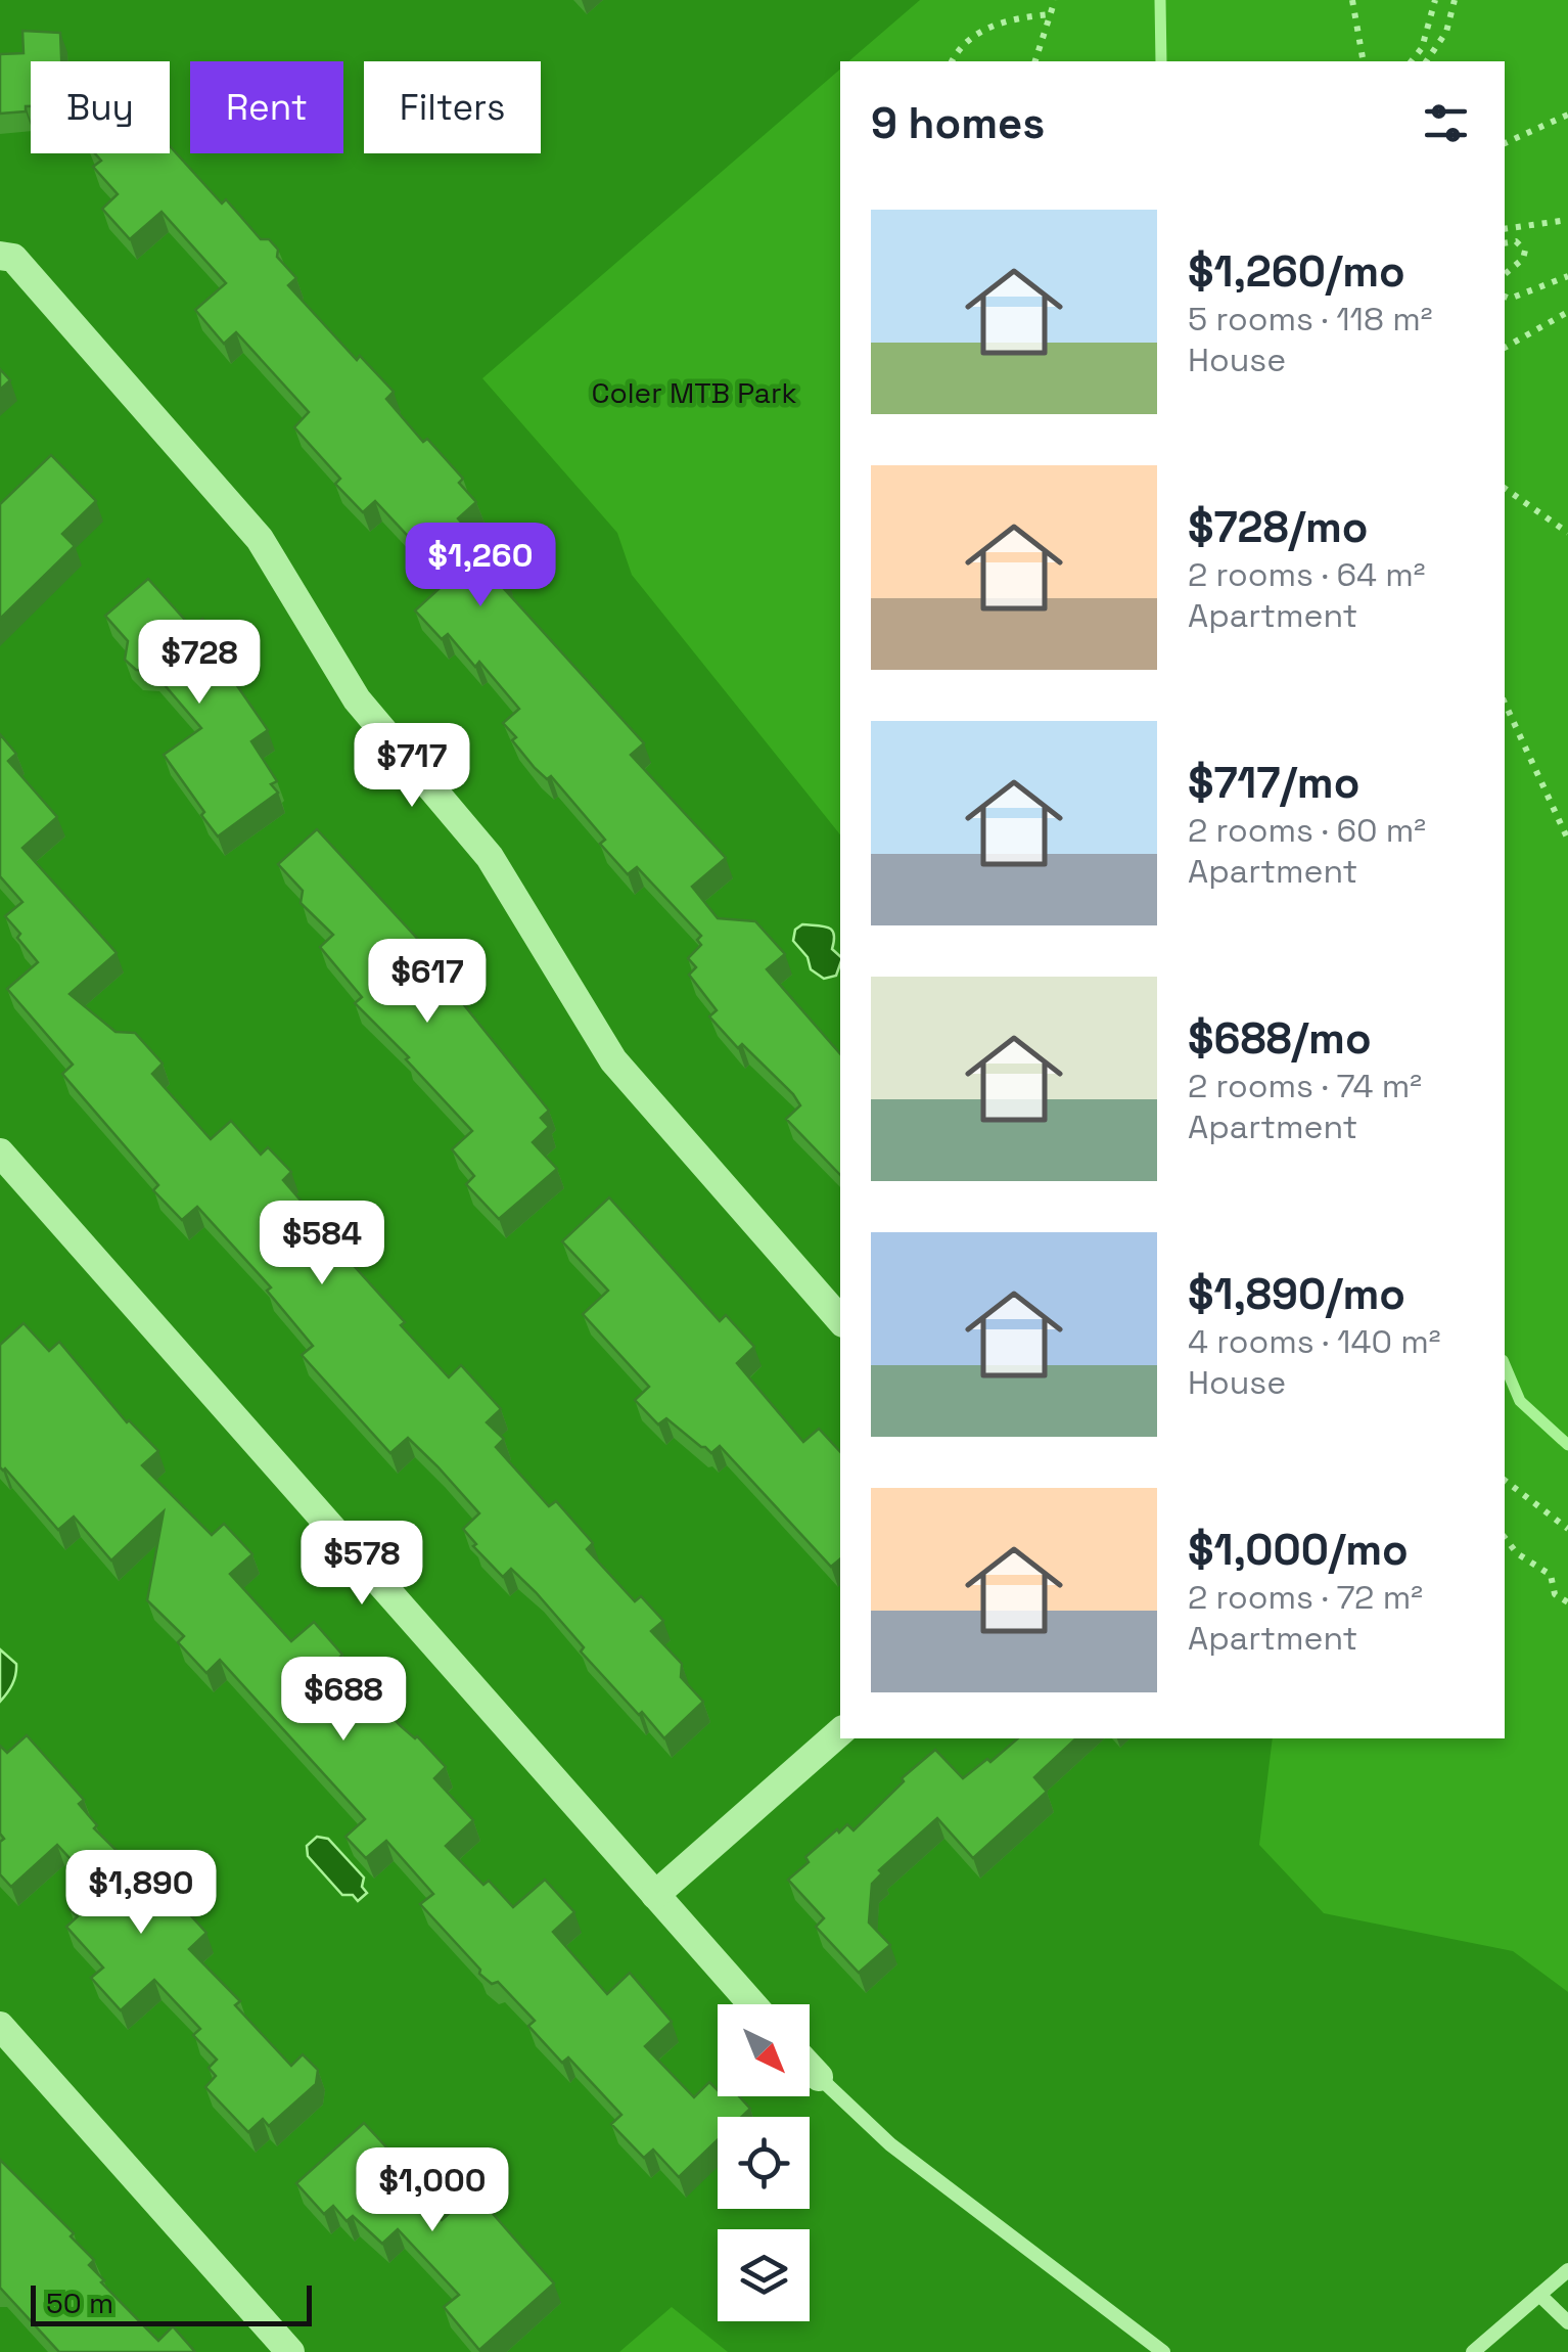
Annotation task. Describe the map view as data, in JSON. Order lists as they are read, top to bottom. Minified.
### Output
{"parks":["Coler MTB Park"],"scale_bar":"50 m","north":"bottom right","page":{"chip":["Buy","Rent","Filters"],"heading":"9 homes","list":[{"name":"$1,260/mo","note":"5 rooms · 118 m² · House"},{"name":"$728/mo","note":"2 rooms · 64 m² · Apartment"},{"name":"$717/mo","note":"2 rooms · 60 m² · Apartment"},{"name":"$688/mo","note":"2 rooms · 74 m² · Apartment"},{"name":"$1,890/mo","note":"4 rooms · 140 m² · House"},{"name":"$1,000/mo","note":"2 rooms · 72 m² · Apartment"}],"price":["$1,260","$728","$717","$617","$584","$578","$688","$1,890","$1,000"],"scale":"50 m"}}
